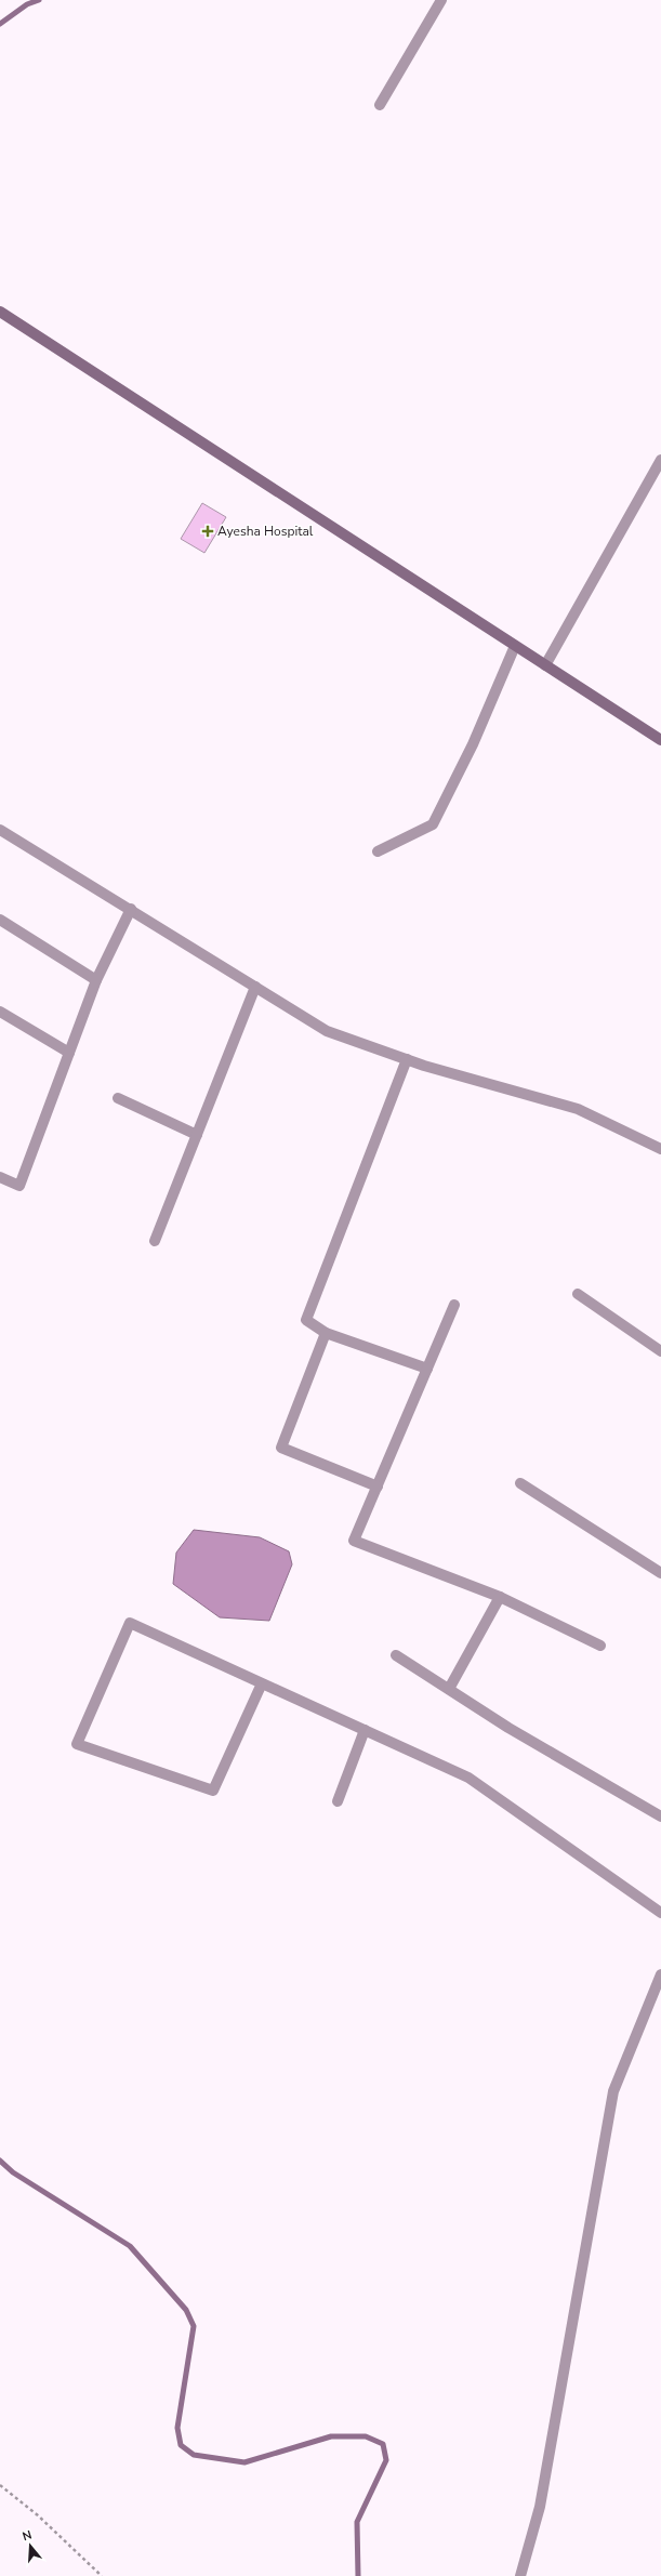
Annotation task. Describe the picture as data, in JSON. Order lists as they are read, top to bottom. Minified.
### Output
{"places":{"health":["Ayesha Hospital"]},"north":"top"}
